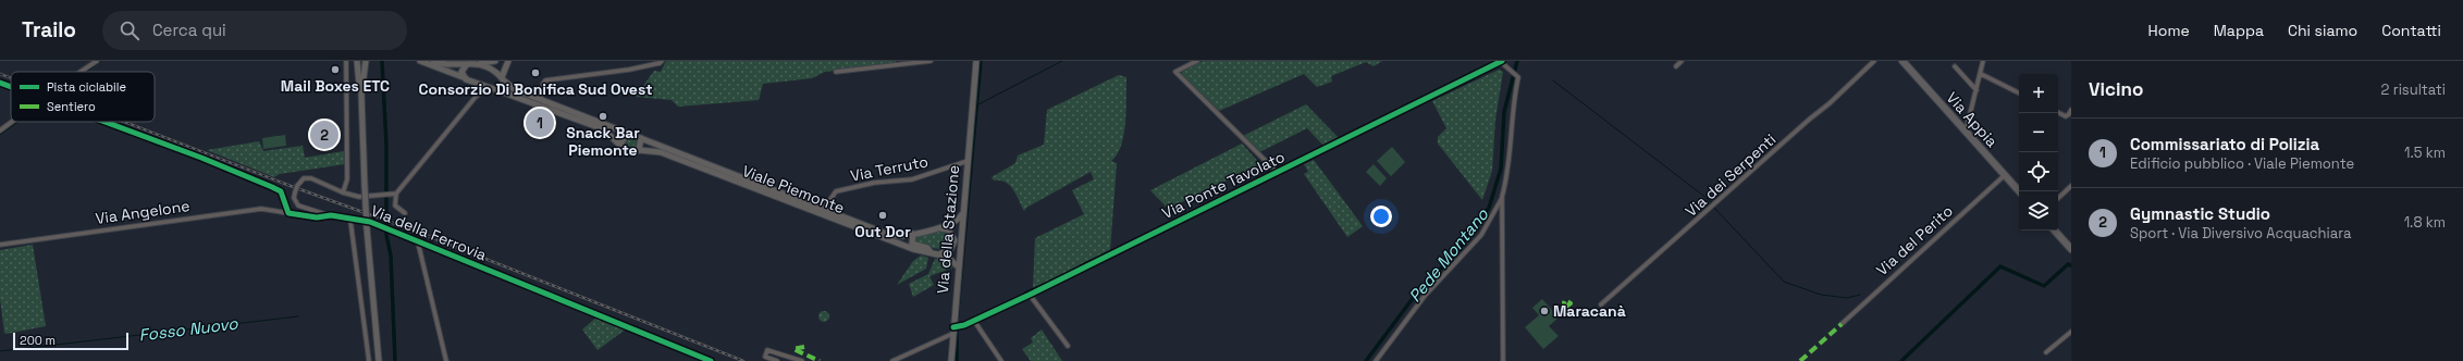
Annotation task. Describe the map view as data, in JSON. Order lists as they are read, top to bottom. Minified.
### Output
{"streets":{"main road":["Via Appia"],"street":["Via Terruto","Via dei Serpenti","Via Ponte Tavolato","Viale Piemonte","Via Angelone","Via della Stazione","Via della Ferrovia","Via del Perito"]},"crossings":[["Via Appia","Via del Perito"],["Via Terruto","Viale Piemonte"],["Via Terruto","Via della Stazione"],["Via Ponte Tavolato","Via della Stazione"],["Viale Piemonte","Via della Stazione"],["Via Angelone","Via della Ferrovia"]],"water":["Pede Montano","Fosso Nuovo"],"places":["Mail Boxes ETC","Consorzio Di Bonifica Sud Ovest","Snack Bar Piemonte","Out Dor","Maracanà"],"legend":["Pista ciclabile","Sentiero"],"scale_bar":"200 m","page":{"header":"Trailo","search":"Cerca qui","nav":["Home","Mappa","Chi siamo","Contatti"],"heading":["Vicino","2 risultati"],"map_buttons":["+","−"],"pins":["1","2"],"list":[{"mark":"1","name":"Commissariato di Polizia","note":"Edificio pubblico · Viale Piemonte","value":"1.5 km"},{"mark":"2","name":"Gymnastic Studio","note":"Sport · Via Diversivo Acquachiara","value":"1.8 km"}],"scale":"200 m"}}
